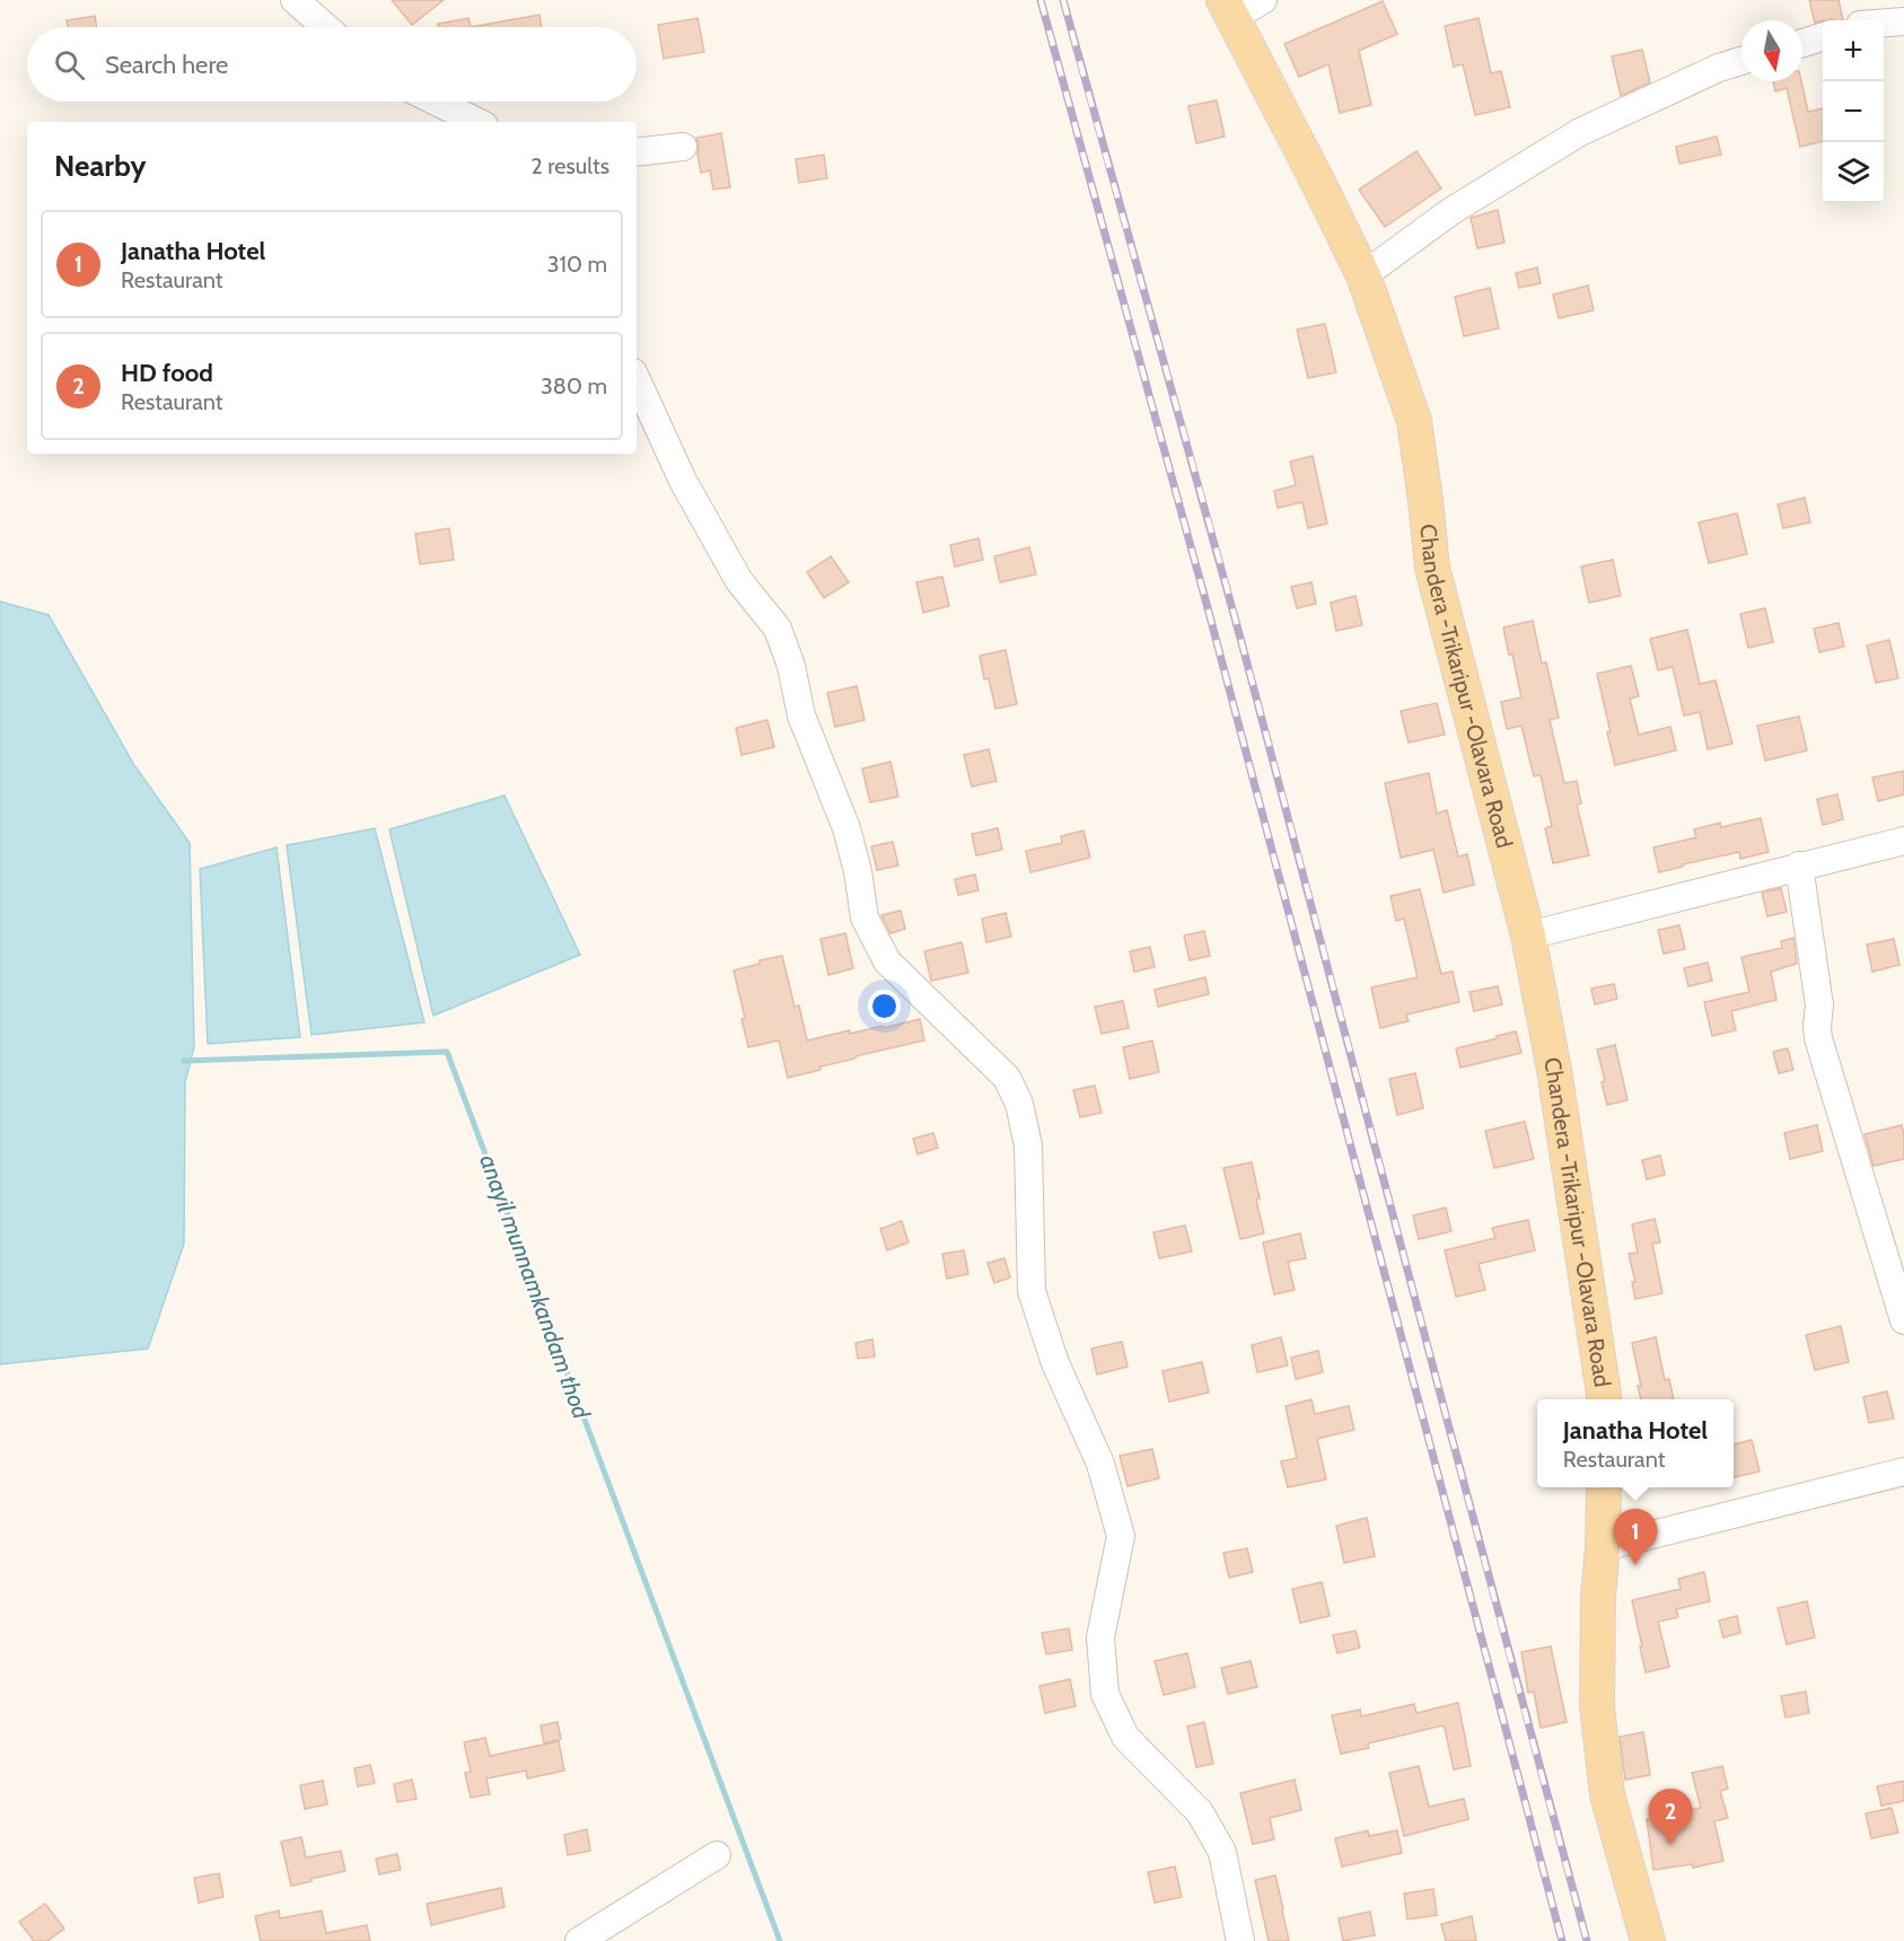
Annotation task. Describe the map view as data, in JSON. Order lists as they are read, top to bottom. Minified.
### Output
{"streets":{"main road":["Chandera -Trikaripur -Olavara Road"]},"water":["anayil munnamkandam thod"],"north":"bottom","page":{"map_buttons":["+","−"],"search":"Search here","heading":["Nearby","2 results"],"list":[{"mark":"1","name":"Janatha Hotel","note":"Restaurant","value":"310 m"},{"mark":"2","name":"HD food","note":"Restaurant","value":"380 m"}],"popup":["Janatha Hotel","Restaurant"],"pins":["1","2"]}}
